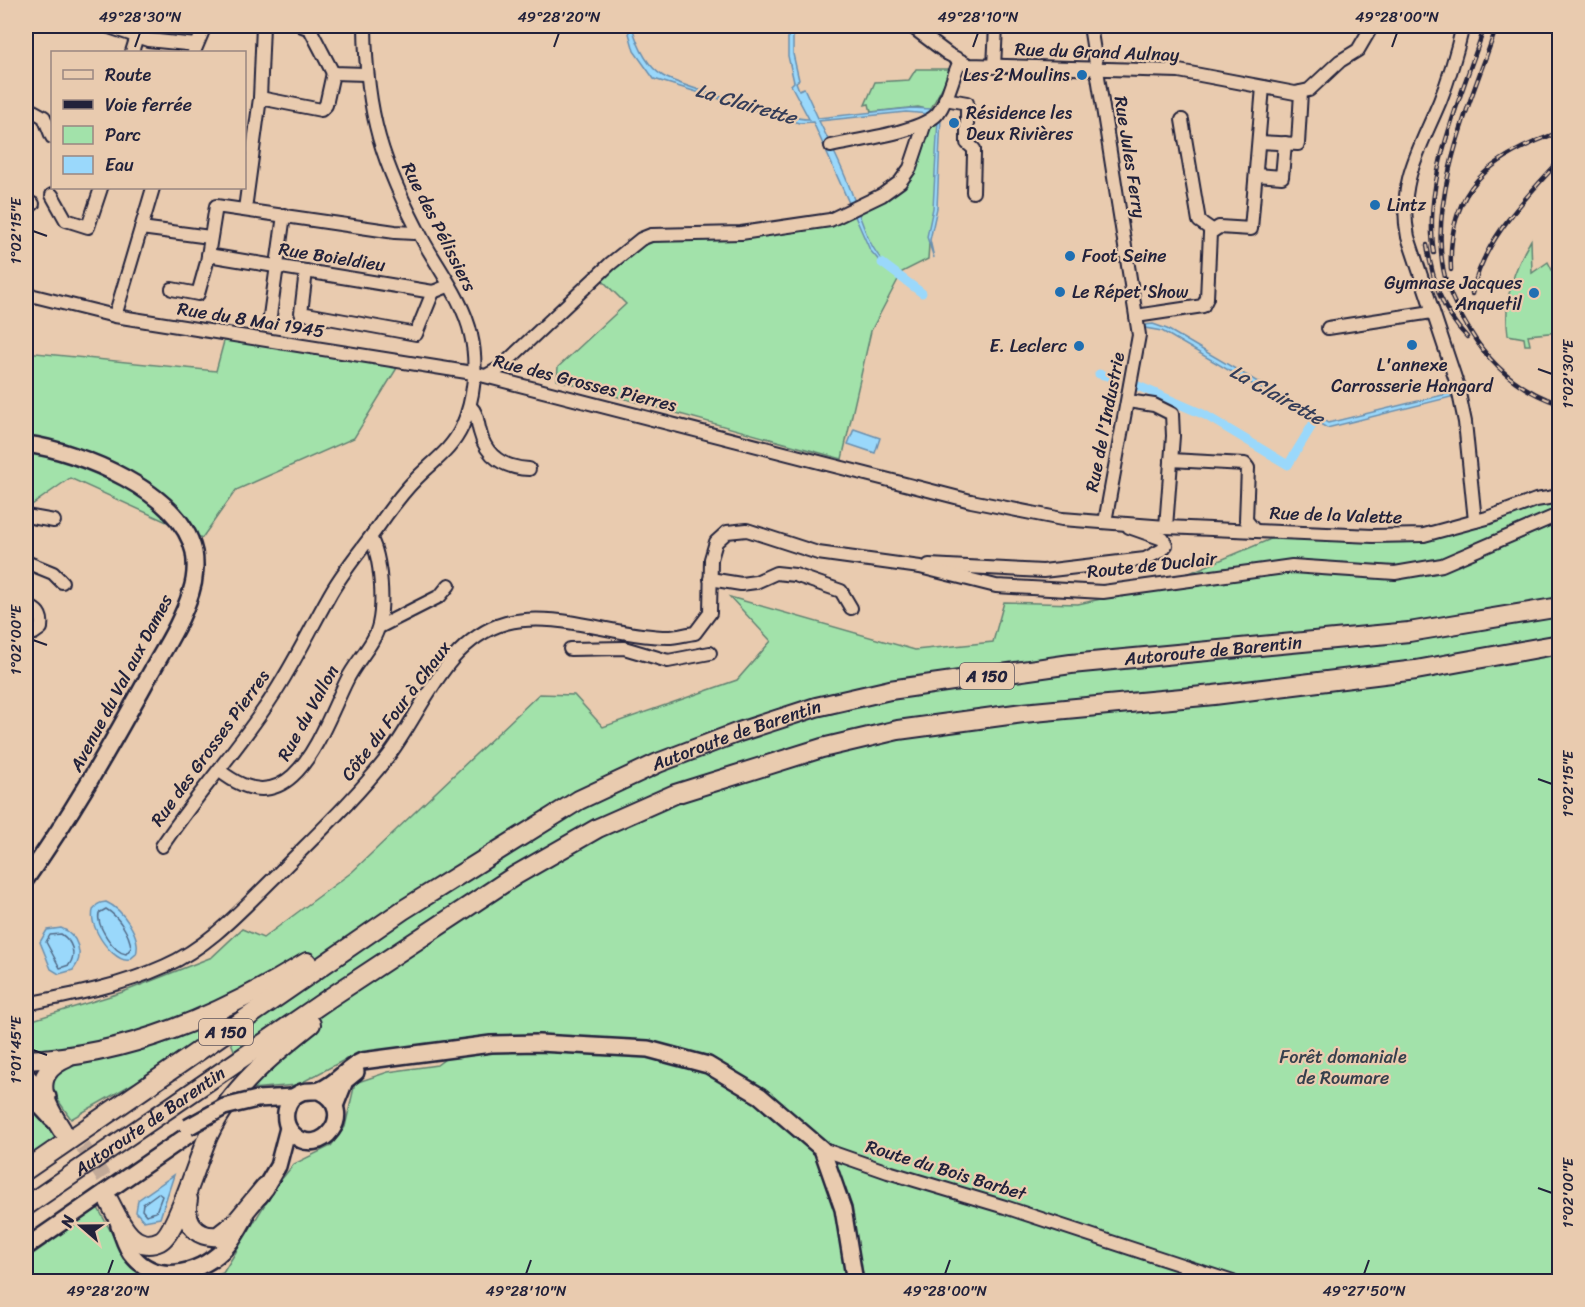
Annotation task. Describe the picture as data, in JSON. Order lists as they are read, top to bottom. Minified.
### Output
{"streets":{"highway":["Autoroute de Barentin","A 150"],"main road":["Avenue du Val aux Dames"],"street":["Rue du Grand Aulnay","Rue Jules Ferry","Rue des Pélissiers","Rue Boieldieu","Rue du 8 Mai 1945","Rue des Grosses Pierres","Rue de l'Industrie","Rue de la Valette","Route de Duclair","Côte du Four à Chaux","Rue du Vallon","Route du Bois Barbet"]},"crossings":[["Rue du Grand Aulnay","Rue Jules Ferry"],["Rue Jules Ferry","Rue de l'Industrie"],["Rue des Pélissiers","Rue du 8 Mai 1945"],["Rue des Pélissiers","Rue des Grosses Pierres"],["Rue du 8 Mai 1945","Rue des Grosses Pierres"],["Rue des Grosses Pierres","Rue de l'Industrie"],["Rue des Grosses Pierres","Rue de la Valette"],["Rue des Grosses Pierres","Rue du Vallon"],["Rue de l'Industrie","Rue de la Valette"],["Route de Duclair","Côte du Four à Chaux"]],"water":["La Clairette"],"parks":["Forêt domaniale de Roumare"],"places":["Les 2 Moulins","Résidence les Deux Rivières","Lintz","Foot Seine","Le Répet'Show","Gymnase Jacques Anquetil","L'annexe Carrosserie Hangard","E. Leclerc"],"legend":["Route","Voie ferrée","Parc","Eau"],"north":"left","coordinates":["49°28'30\"N","49°28'20\"N","49°28'10\"N","49°28'00\"N","1°02'15\"E","1°02'30\"E","1°02'00\"E","1°01'45\"E","49°27'50\"N"]}
